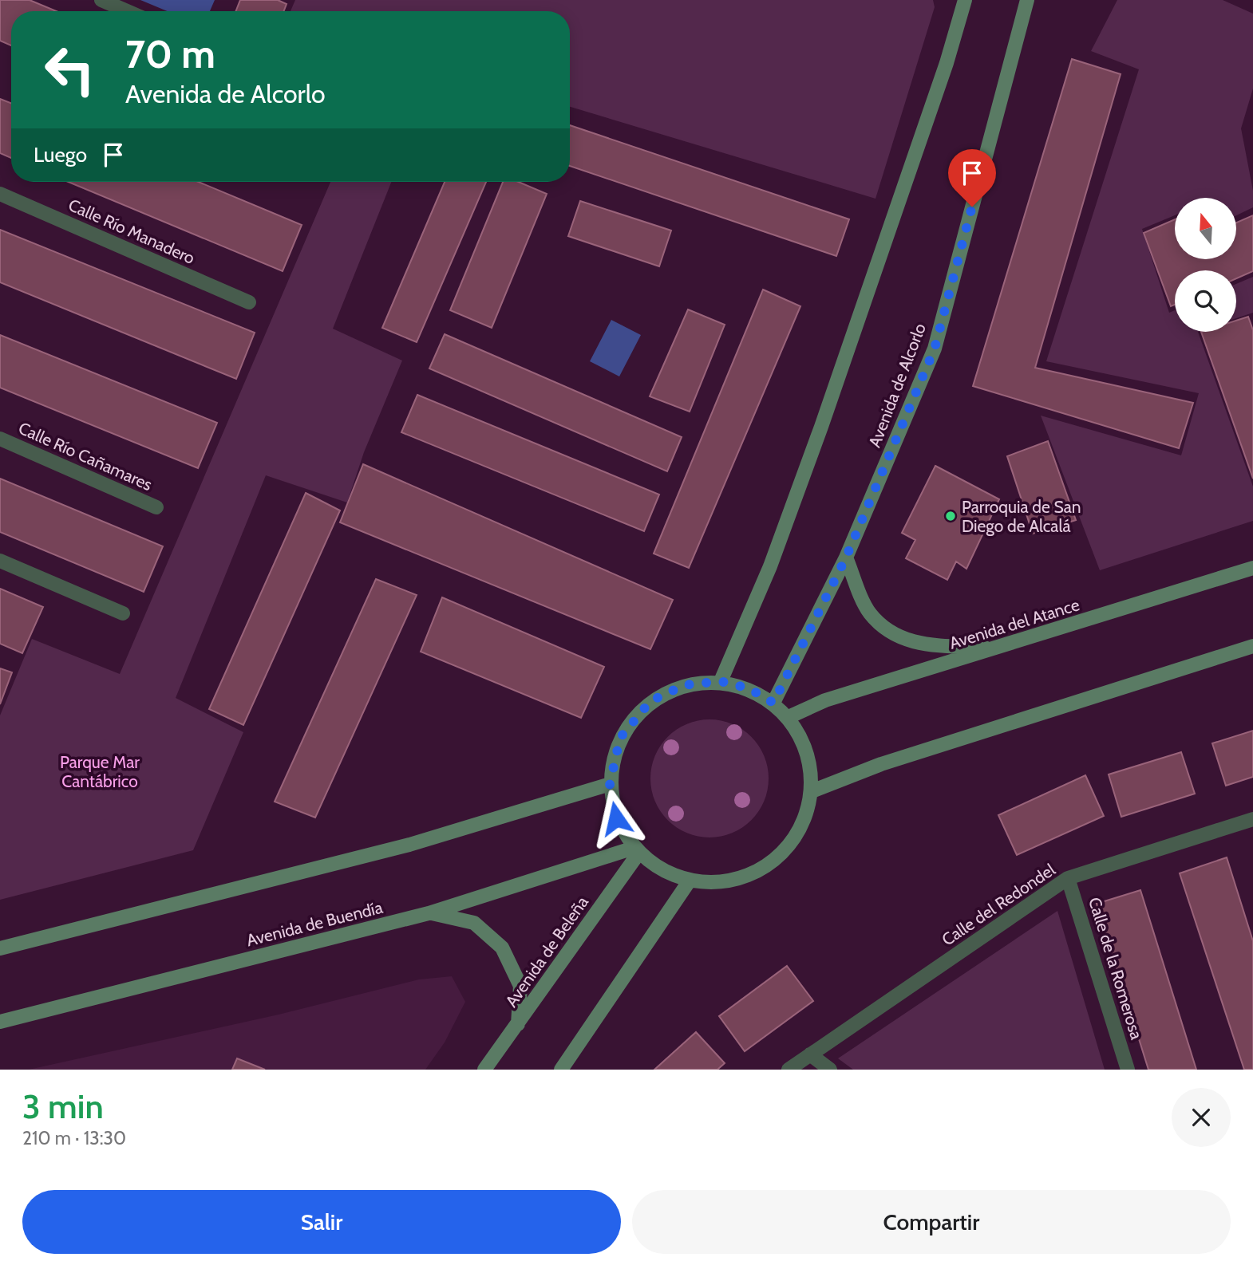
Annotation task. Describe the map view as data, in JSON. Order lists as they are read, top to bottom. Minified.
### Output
{"streets":{"main road":["Avenida de Alcorlo","Avenida del Atance","Avenida de Buendía","Avenida de Beleña"],"street":["Calle Río Manadero","Calle Río Cañamares","Calle del Redondel","Calle de la Romerosa"]},"crossings":[["Calle del Redondel","Calle de la Romerosa"],["Avenida de Buendía","Avenida de Beleña"]],"parks":["Parque Mar Cantábrico"],"places":["Parroquia de San Diego de Alcalá"],"north":"top","page":{"turn":["70 m","Avenida de Alcorlo"],"then":"Luego","heading":["3 min","210 m · 13:30"],"buttons":["Salir","Compartir"]}}
